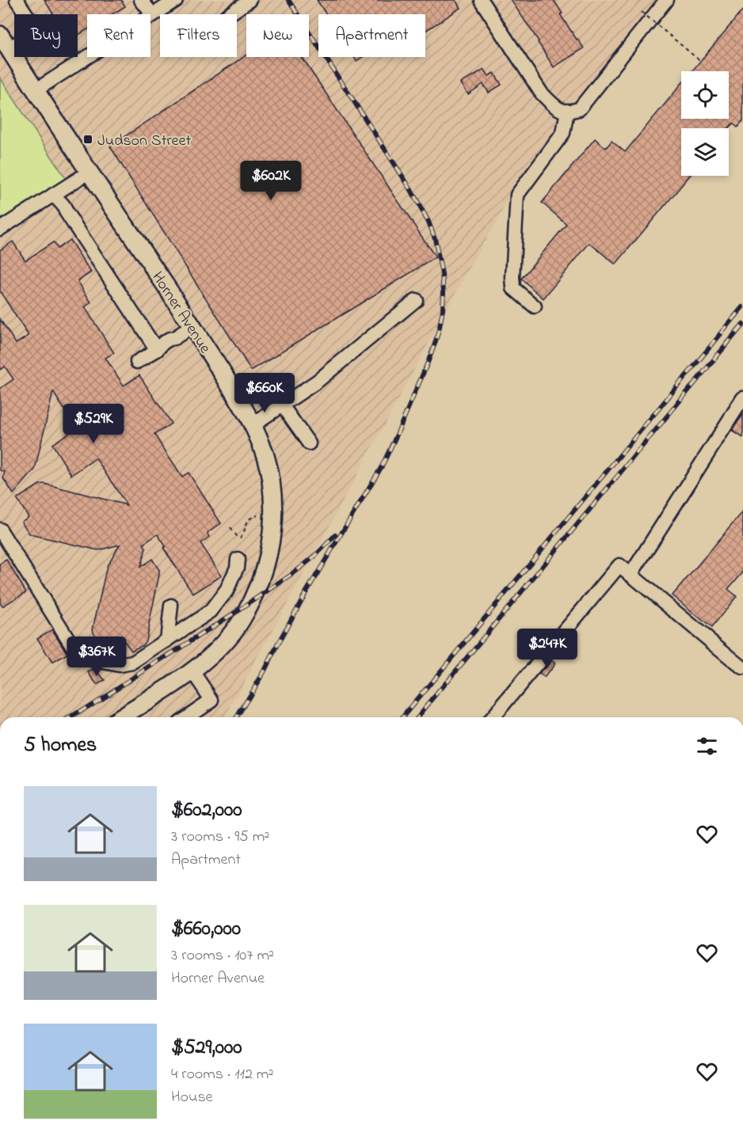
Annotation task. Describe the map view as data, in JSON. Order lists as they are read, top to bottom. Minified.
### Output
{"streets":{"main road":["Horner Avenue"]},"places":{"transit":["Judson Street"]},"page":{"chip":["Buy","Rent","Filters","New","Apartment"],"price":["$602K","$660K","$529K","$247K","$367K"],"heading":"5 homes","list":[{"name":"$602,000","note":"3 rooms · 95 m² · Apartment"},{"name":"$660,000","note":"3 rooms · 107 m² · Horner Avenue"},{"name":"$529,000","note":"4 rooms · 112 m² · House"}]}}
